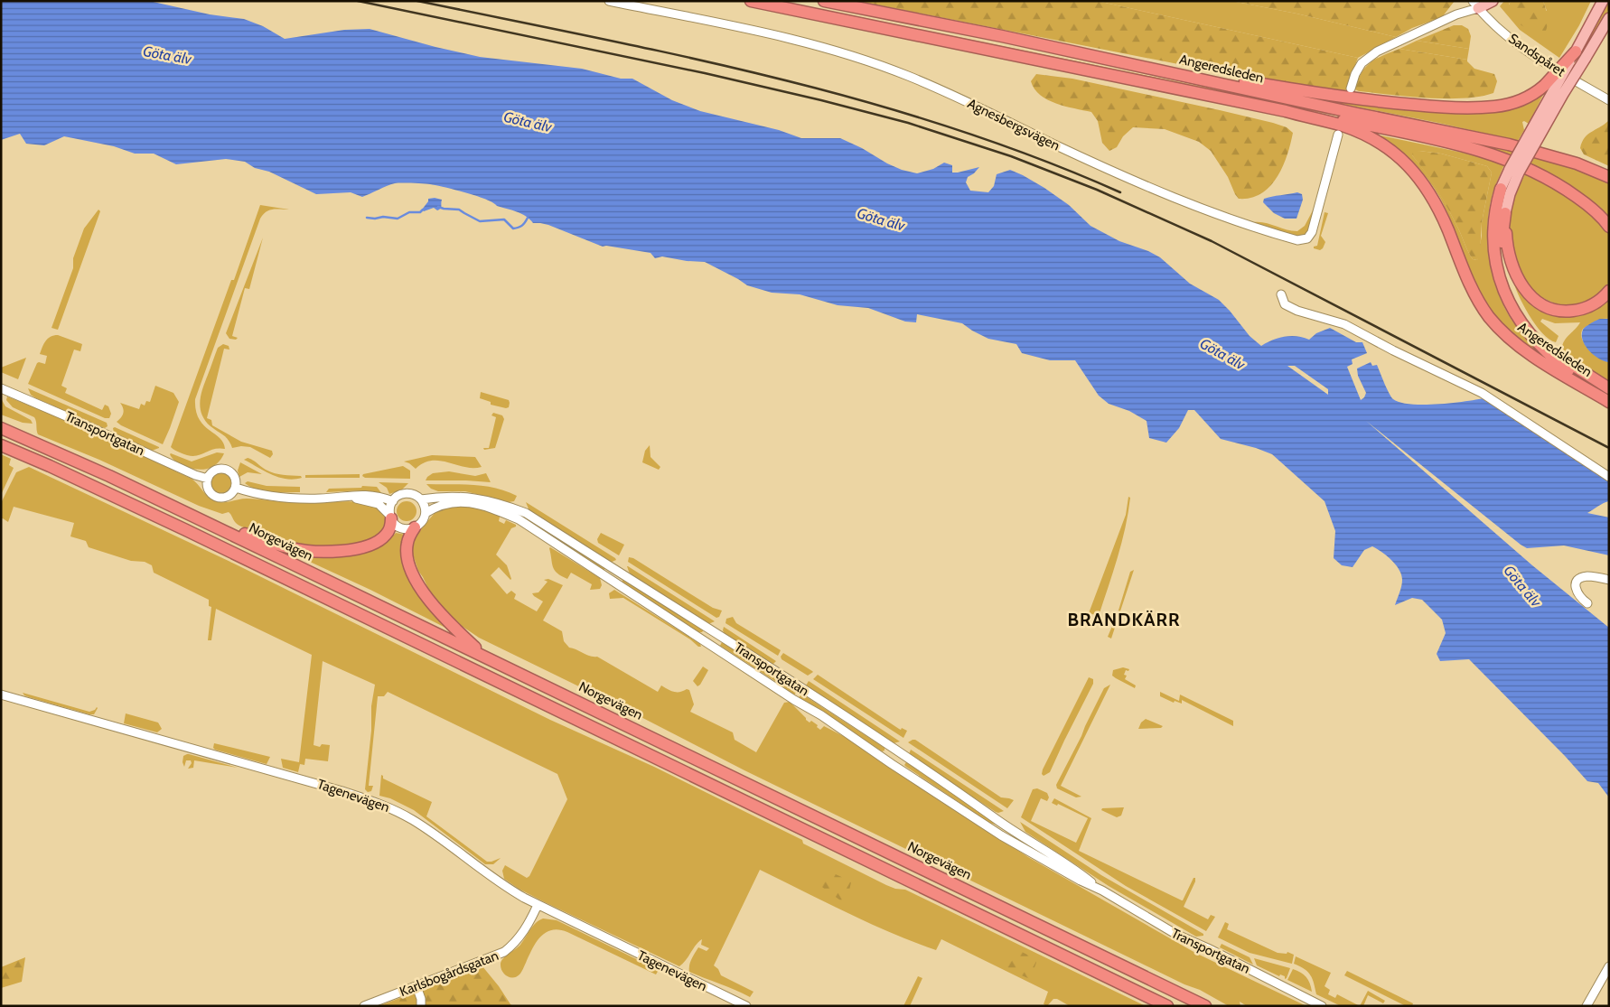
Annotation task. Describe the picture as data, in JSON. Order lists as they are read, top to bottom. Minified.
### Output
{"streets":{"highway":["Angeredsleden","Norgevägen"],"street":["Sandspåret","Agnesbergsvägen","Transportgatan","Tagenevägen","Karlsbogårdsgatan"]},"crossings":[["Tagenevägen","Karlsbogårdsgatan"]],"districts":["BRANDKÄRR"],"water":["Göta älv"]}
